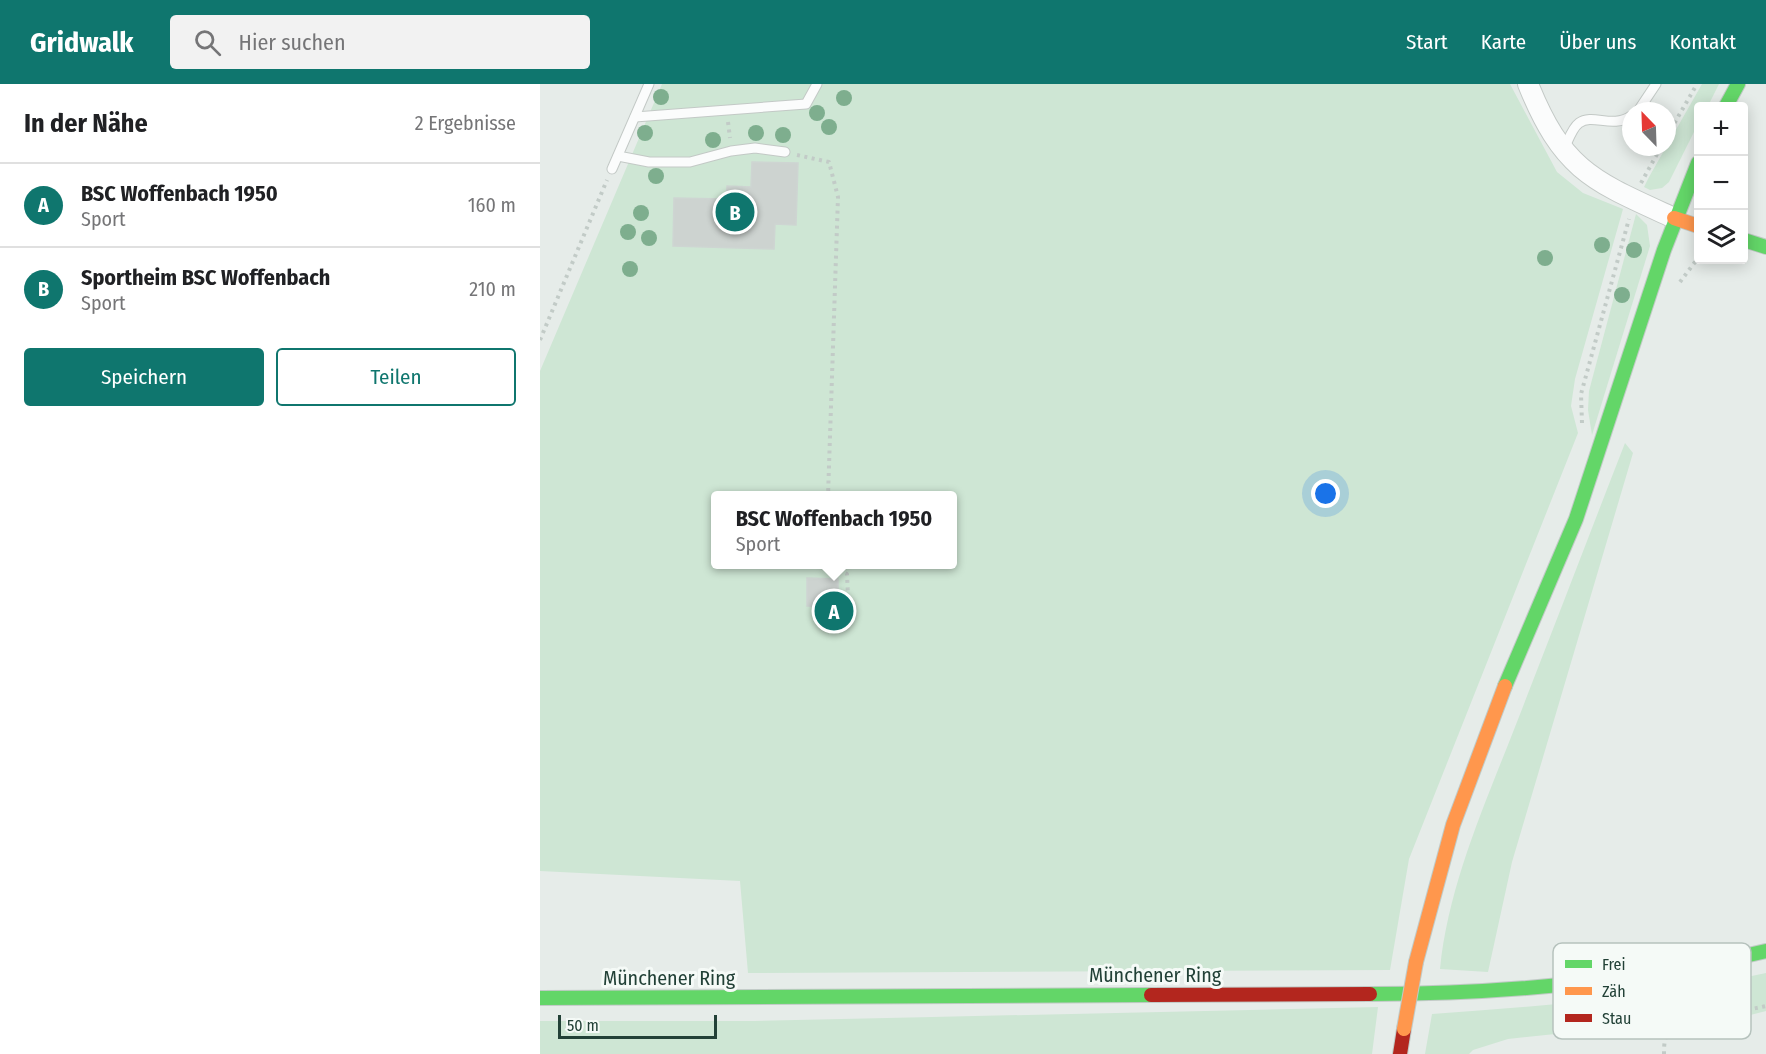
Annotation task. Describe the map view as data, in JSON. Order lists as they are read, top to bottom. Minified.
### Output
{"streets":{"main road":["Münchener Ring"]},"legend":["Frei","Zäh","Stau"],"scale_bar":"50 m","north":"top left","page":{"header":"Gridwalk","search":"Hier suchen","nav":["Start","Karte","Über uns","Kontakt"],"heading":["In der Nähe","2 Ergebnisse"],"map_buttons":["+","−"],"list":[{"mark":"A","name":"BSC Woffenbach 1950","note":"Sport","value":"160 m"},{"mark":"B","name":"Sportheim BSC Woffenbach","note":"Sport","value":"210 m"}],"pins":["B","A"],"buttons":["Speichern","Teilen"],"popup":["BSC Woffenbach 1950","Sport"],"scale":"50 m"}}
